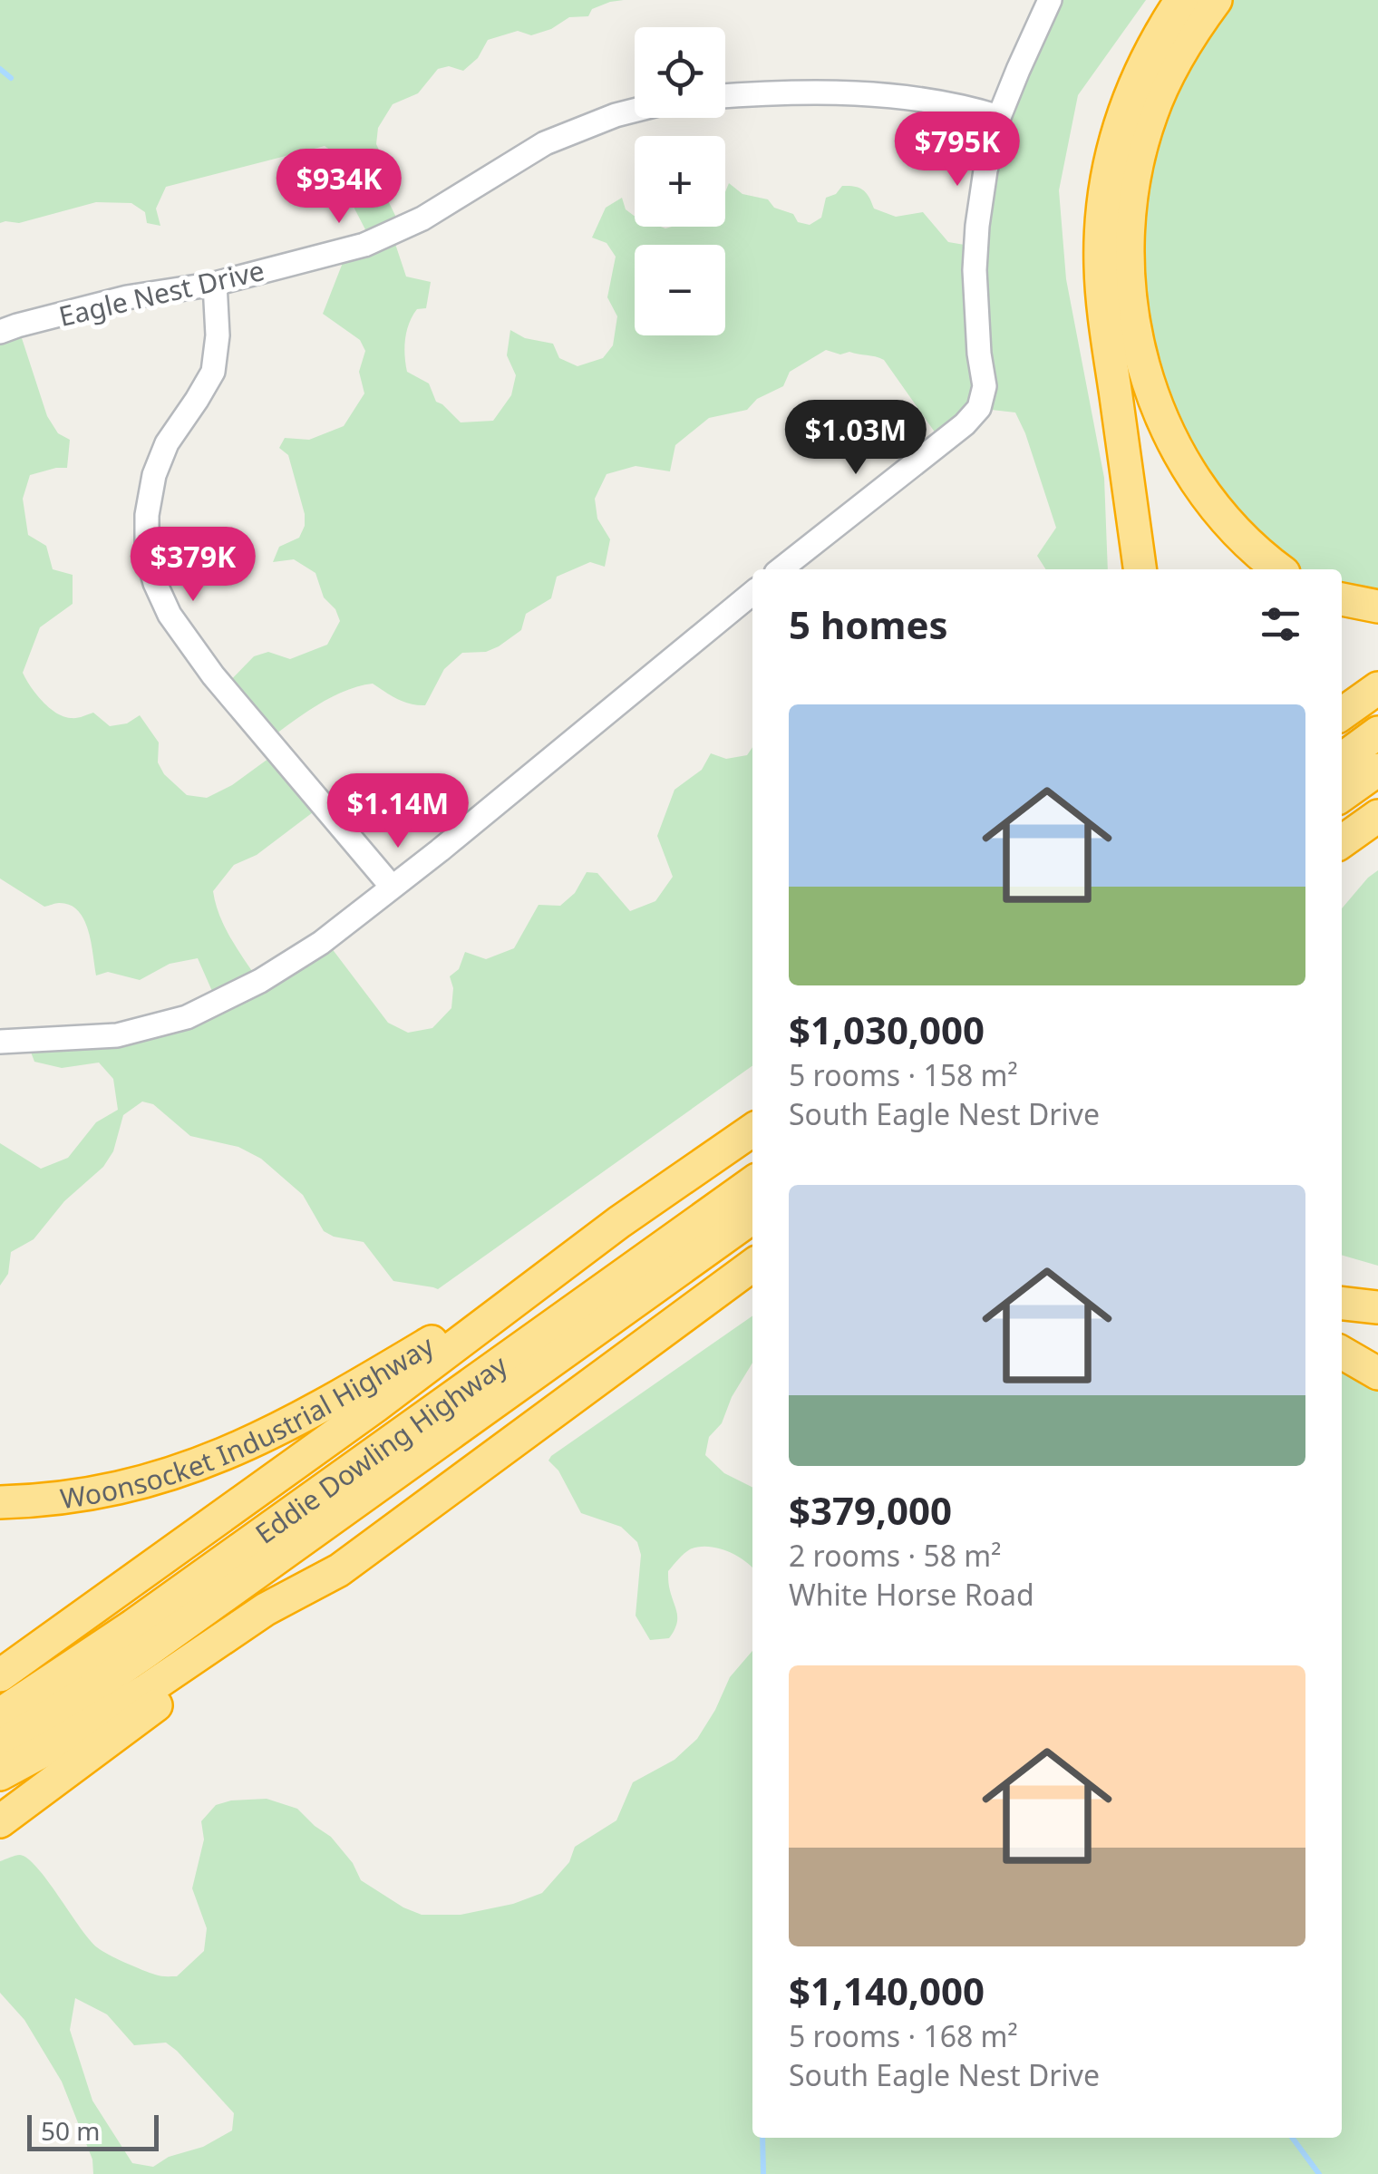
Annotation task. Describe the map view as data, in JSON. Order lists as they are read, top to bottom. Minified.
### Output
{"streets":{"highway":["Woonsocket Industrial Highway","Eddie Dowling Highway"],"street":["Eagle Nest Drive"]},"scale_bar":"50 m","page":{"map_buttons":["+","−"],"price":["$795K","$934K","$1.03M","$379K","$1.14M"],"heading":"5 homes","list":[{"name":"$1,030,000","note":"5 rooms · 158 m² · South Eagle Nest Drive"},{"name":"$379,000","note":"2 rooms · 58 m² · White Horse Road"},{"name":"$1,140,000","note":"5 rooms · 168 m² · South Eagle Nest Drive"}],"scale":"50 m"}}
